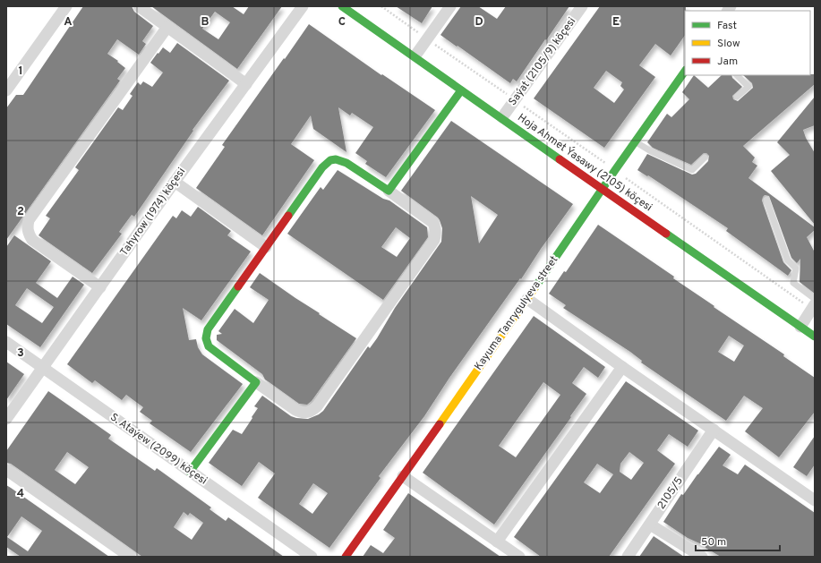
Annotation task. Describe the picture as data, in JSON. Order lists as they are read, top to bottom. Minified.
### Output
{"streets":{"street":["Saýat (2105/9) köçesi","Hoja Ahmet Ýasawy (2105) köçesi","Tahyrow (1974) köçesi","Kayuma Tanrygulyeva street","S. Ataýew (2099) köçesi","2105/5"]},"crossings":[["Saýat (2105/9) köçesi","Hoja Ahmet Ýasawy (2105) köçesi"],["Hoja Ahmet Ýasawy (2105) köçesi","Kayuma Tanrygulyeva street"],["Tahyrow (1974) köçesi","S. Ataýew (2099) köçesi"]],"legend":["Fast","Slow","Jam"],"scale_bar":"50 m","grid":{"columns":["A","B","C","D","E"],"rows":["1","2","3","4"]}}
